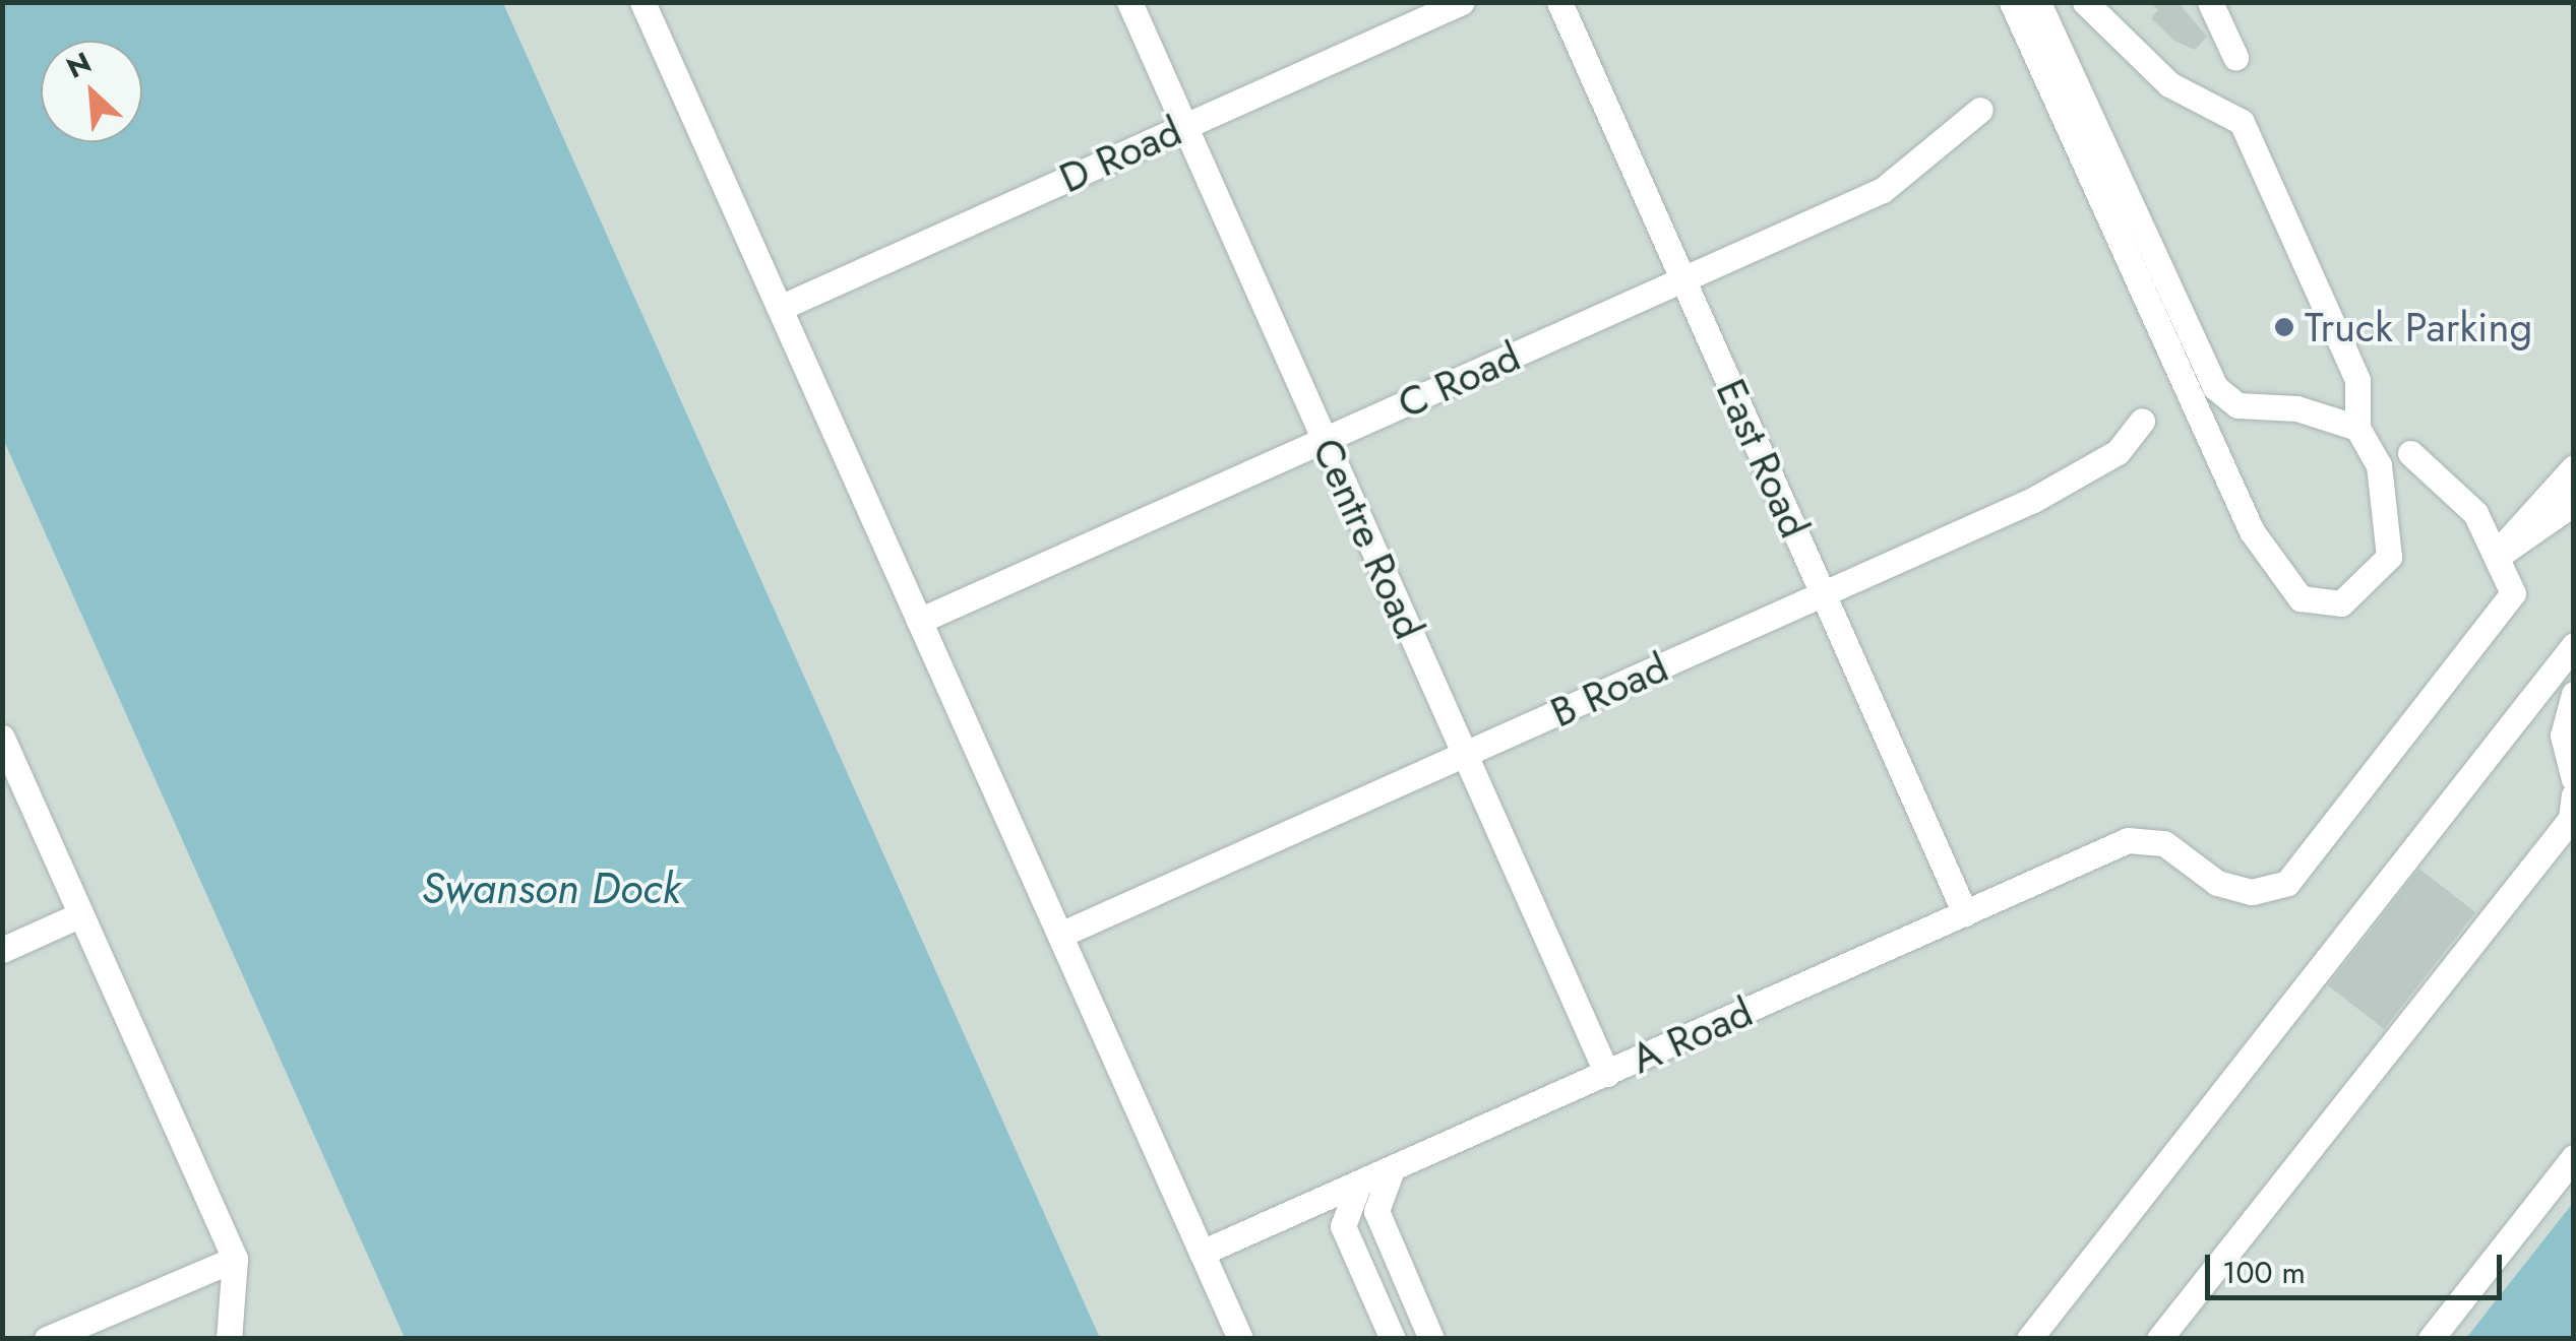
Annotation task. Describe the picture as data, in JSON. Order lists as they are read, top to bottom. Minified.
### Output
{"streets":{"street":["D Road","C Road","East Road","Centre Road","B Road","A Road"]},"crossings":[["D Road","Centre Road"],["C Road","East Road"],["C Road","Centre Road"],["East Road","B Road"],["East Road","A Road"],["Centre Road","B Road"],["Centre Road","A Road"]],"water":["Swanson Dock"],"places":["Truck Parking"],"scale_bar":"100 m","north":"top left"}
